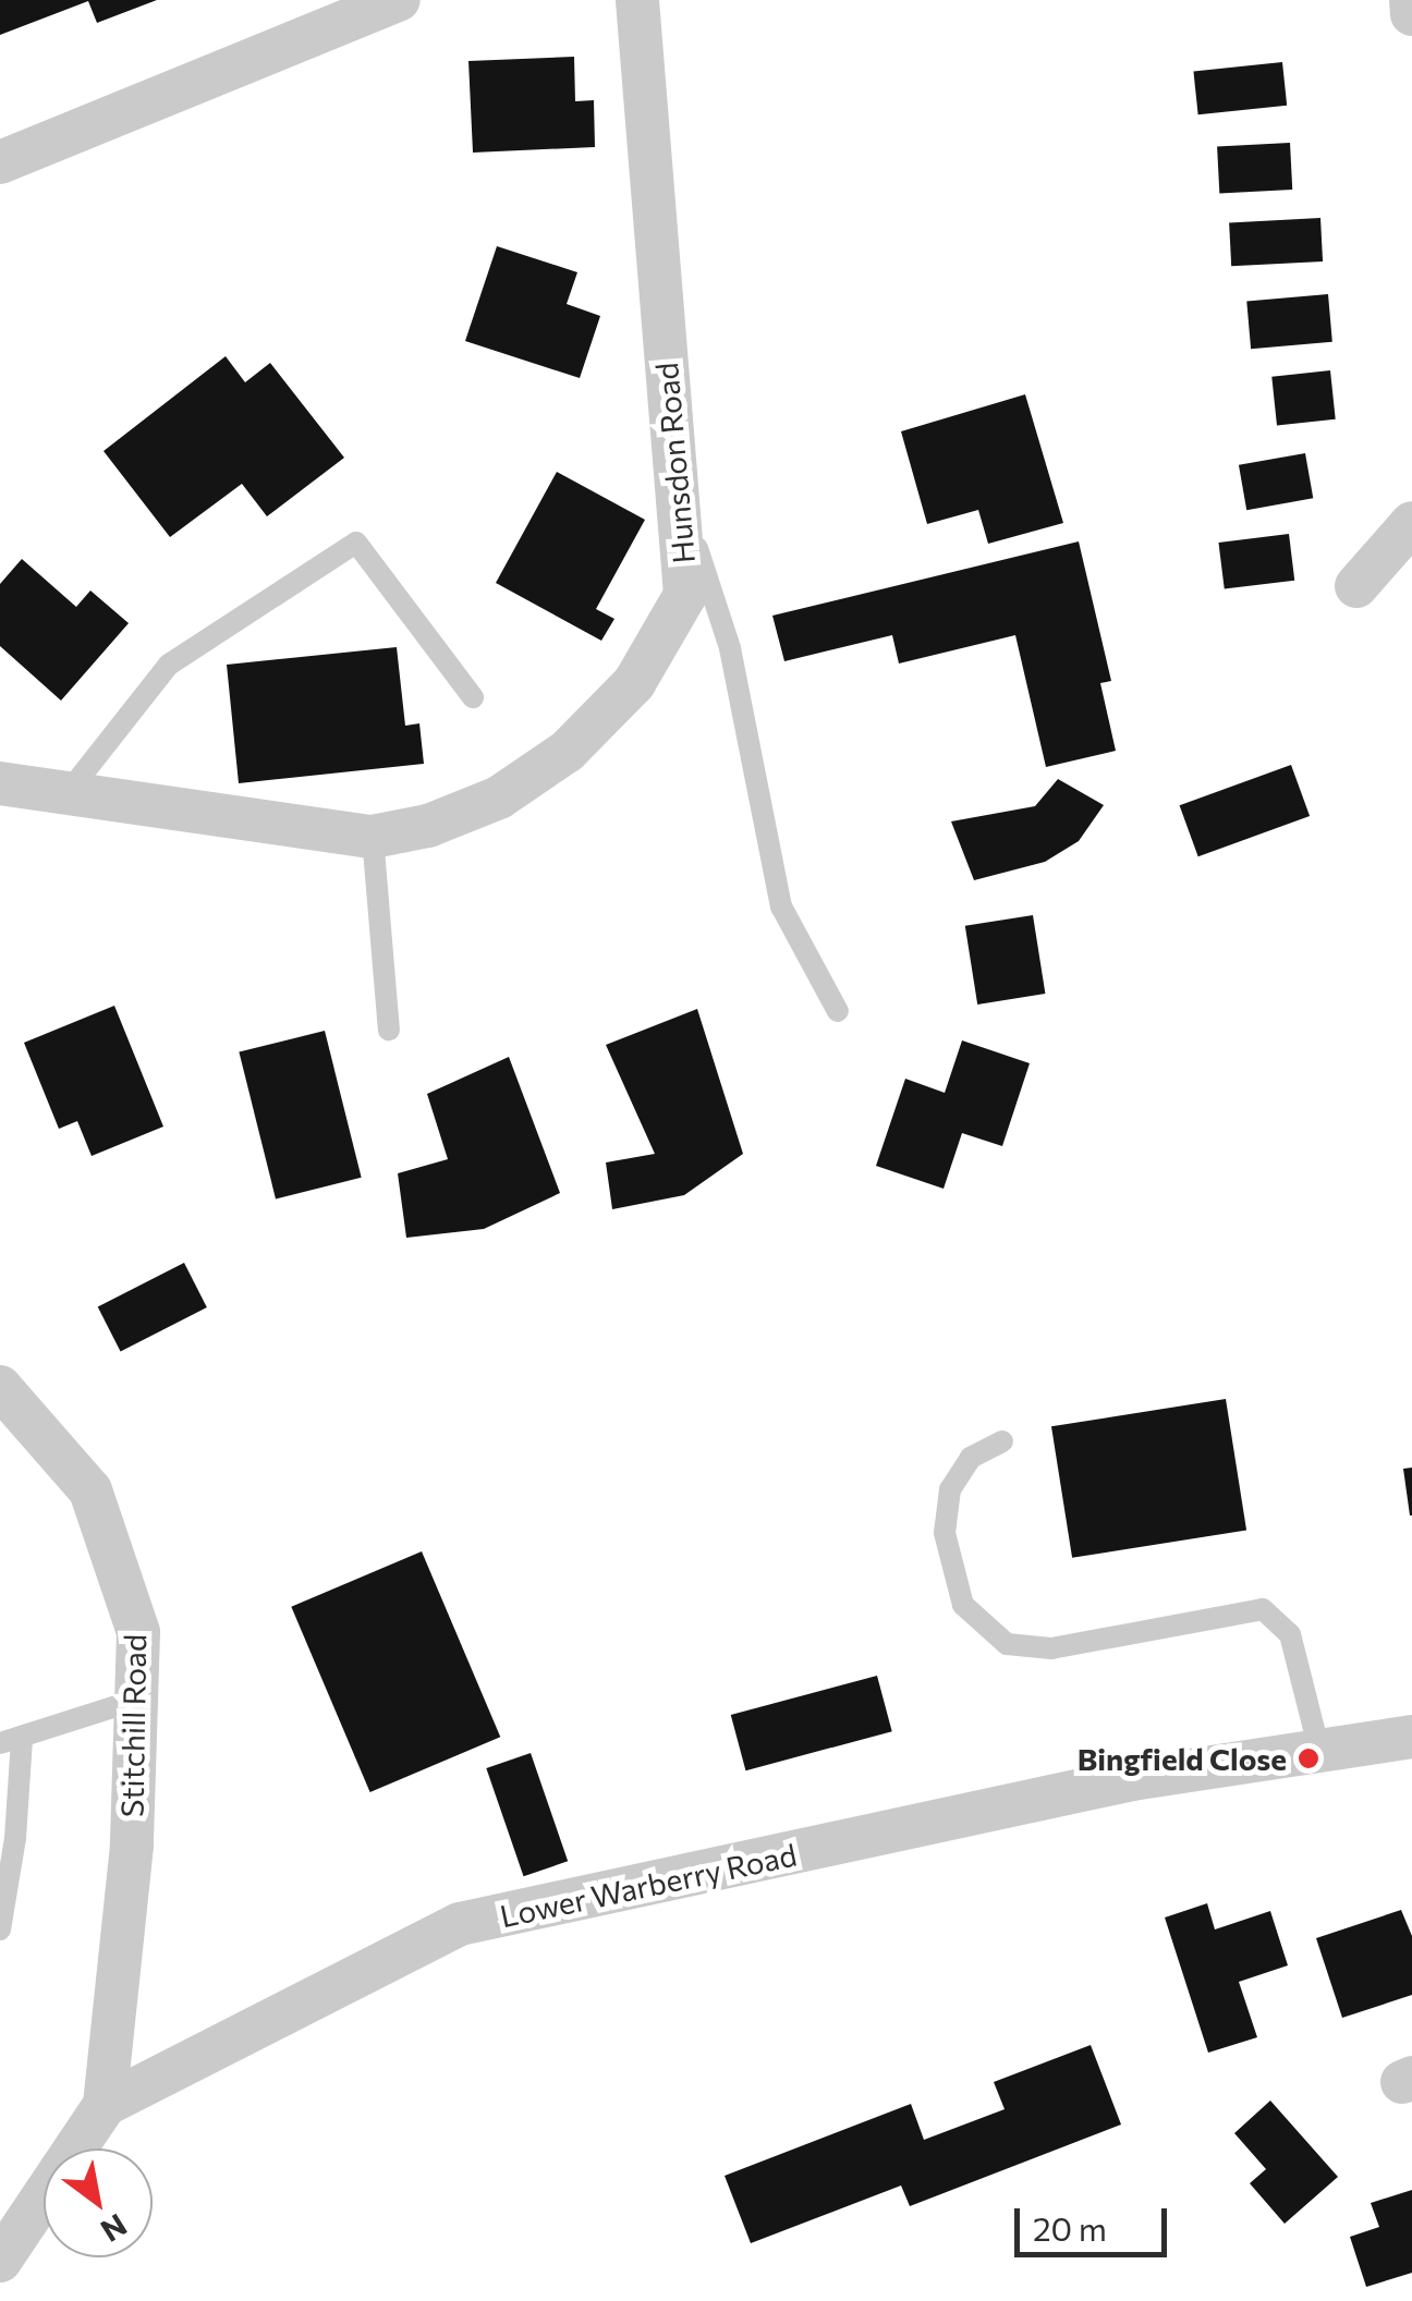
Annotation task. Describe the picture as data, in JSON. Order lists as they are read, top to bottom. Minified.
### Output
{"streets":{"street":["Hunsdon Road","Stitchill Road","Lower Warberry Road"]},"crossings":[["Stitchill Road","Lower Warberry Road"]],"places":["Bingfield Close"],"scale_bar":"20 m","north":"bottom right"}
